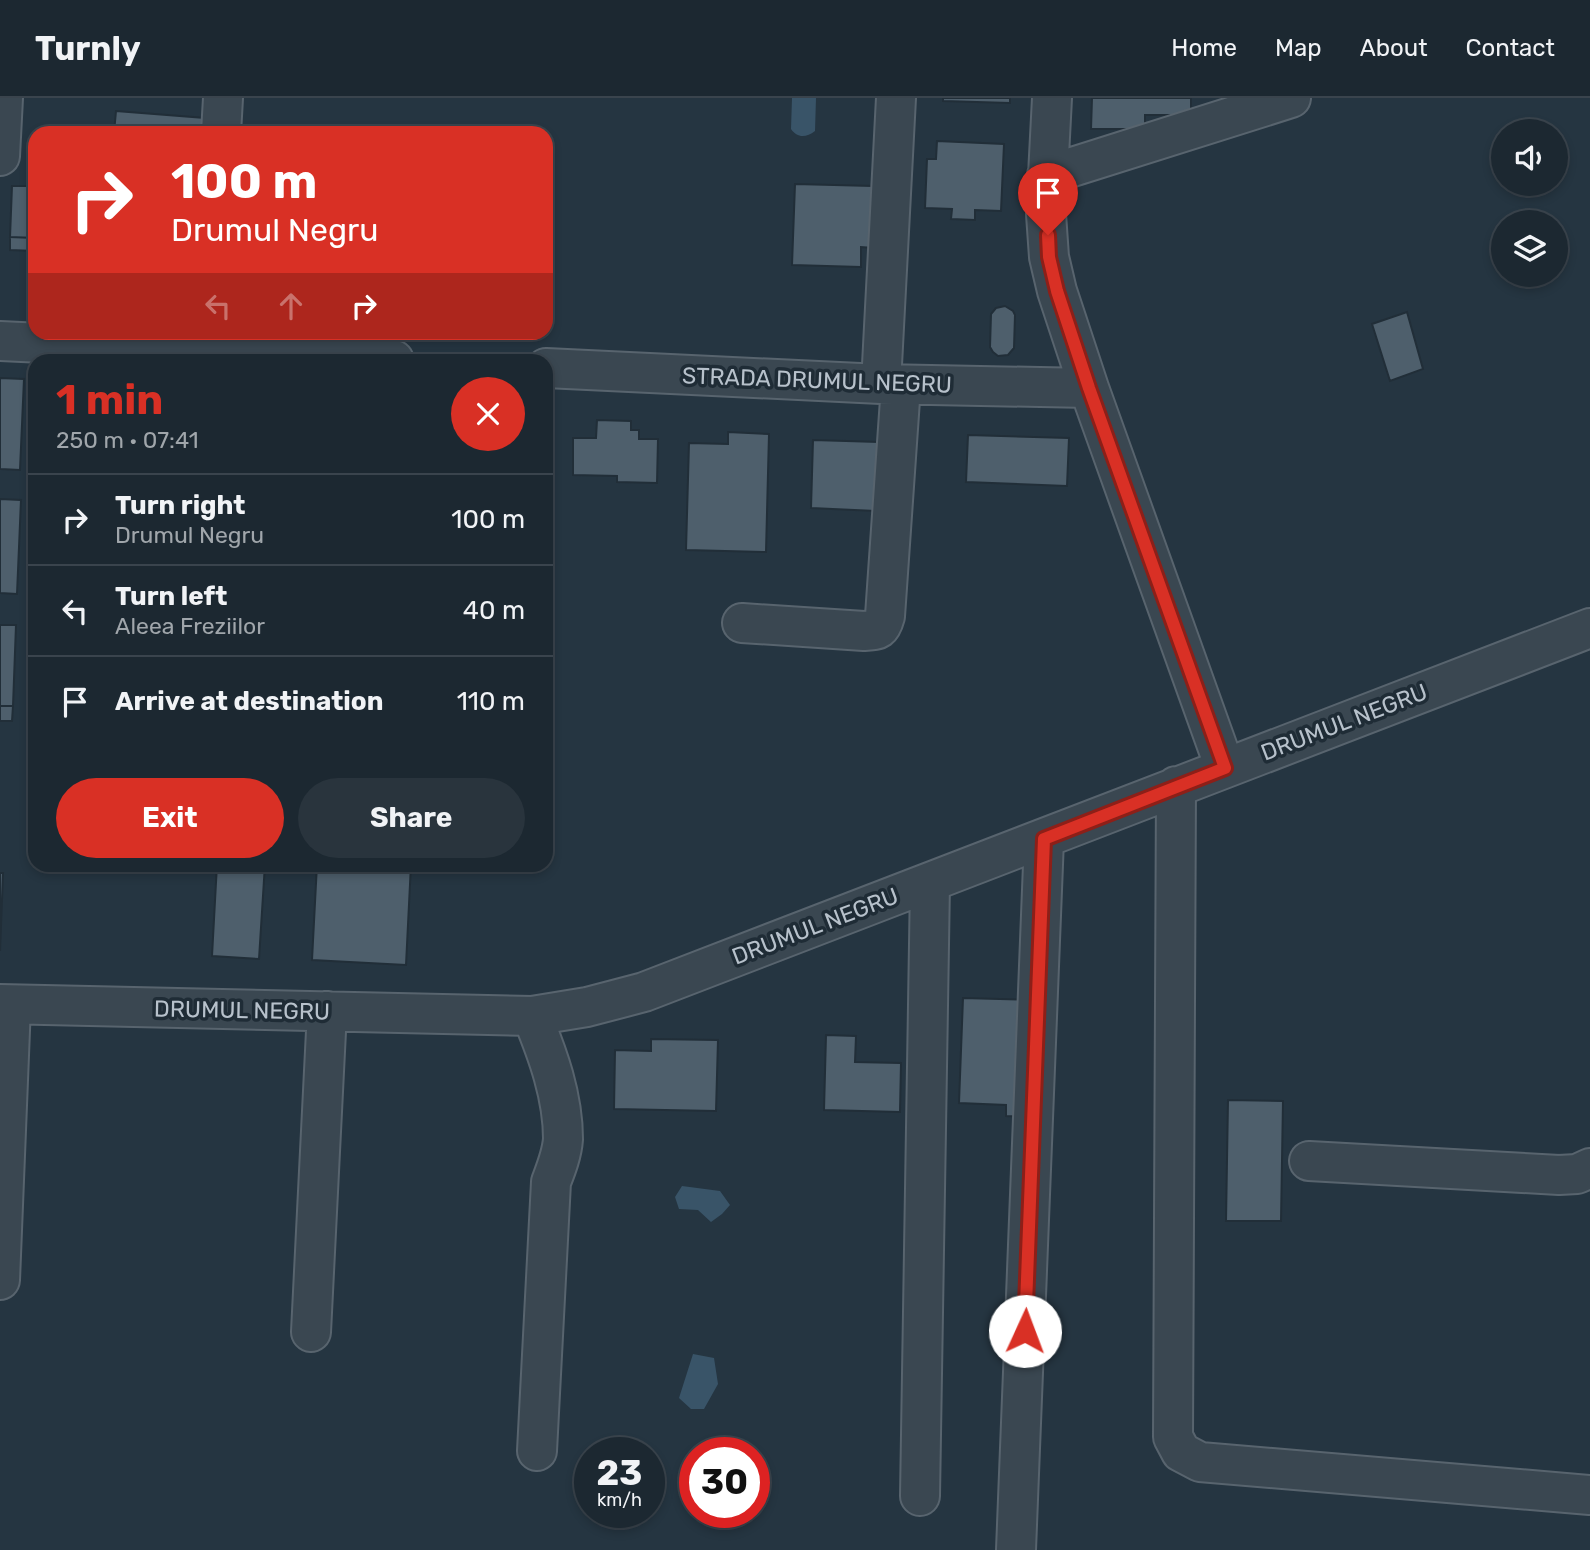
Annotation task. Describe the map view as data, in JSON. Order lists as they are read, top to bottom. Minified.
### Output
{"streets":{"street":["STRADA DRUMUL NEGRU","DRUMUL NEGRU"]},"page":{"header":"Turnly","nav":["Home","Map","About","Contact"],"turn":["100 m","Drumul Negru"],"heading":["1 min","250 m · 07:41"],"list":[{"name":"Turn right","note":"Drumul Negru","value":"100 m"},{"name":"Turn left","note":"Aleea Freziilor","value":"40 m"},{"name":"Arrive at destination","value":"110 m"}],"buttons":["Exit","Share"],"speed":"23 km/h","limit":"30"}}
